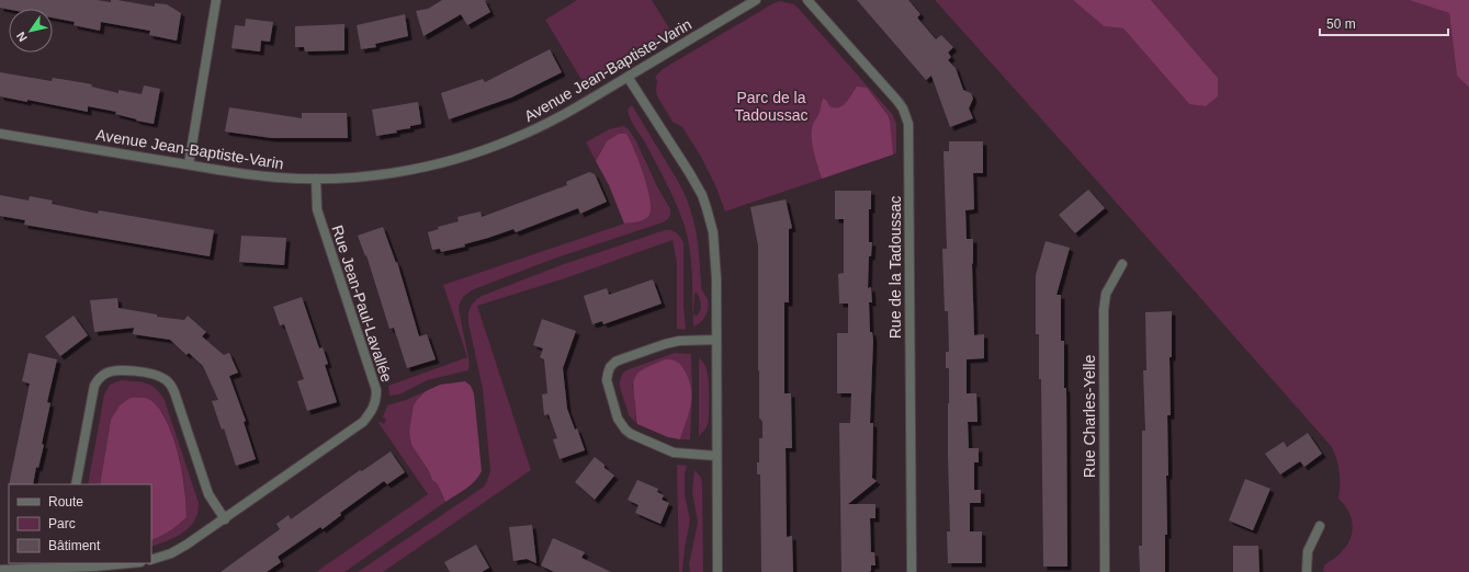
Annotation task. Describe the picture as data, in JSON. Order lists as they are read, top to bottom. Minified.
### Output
{"streets":{"street":["Avenue Jean-Baptiste-Varin","Rue de la Tadoussac","Rue Jean-Paul-Lavallée","Rue Charles-Yelle"]},"crossings":[["Avenue Jean-Baptiste-Varin","Rue Jean-Paul-Lavallée"]],"parks":["Parc de la Tadoussac"],"legend":["Route","Parc","Bâtiment"],"scale_bar":"50 m","north":"bottom left"}
